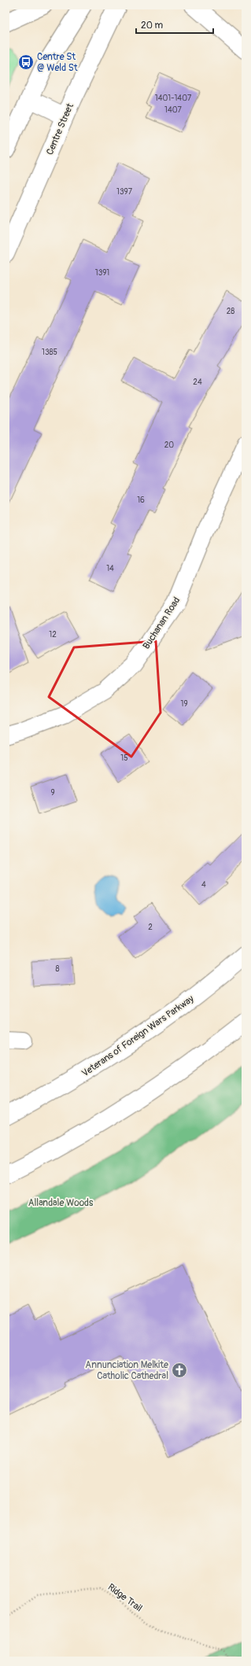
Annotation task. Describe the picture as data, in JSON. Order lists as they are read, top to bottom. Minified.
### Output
{"streets":{"main road":["Centre Street","Buchanan Road","Veterans of Foreign Wars Parkway"],"path":["Ridge Trail"]},"parks":["Allandale Woods"],"places":{"bus stop":["Centre St @ Weld St"],"church":["Annunciation Melkite Catholic Cathedral"]},"house_numbers":["1401-1407","1407","1397","1391","28","1385","24","20","16","14","12","19","15","9","4","2","8"],"scale_bar":"20 m"}
